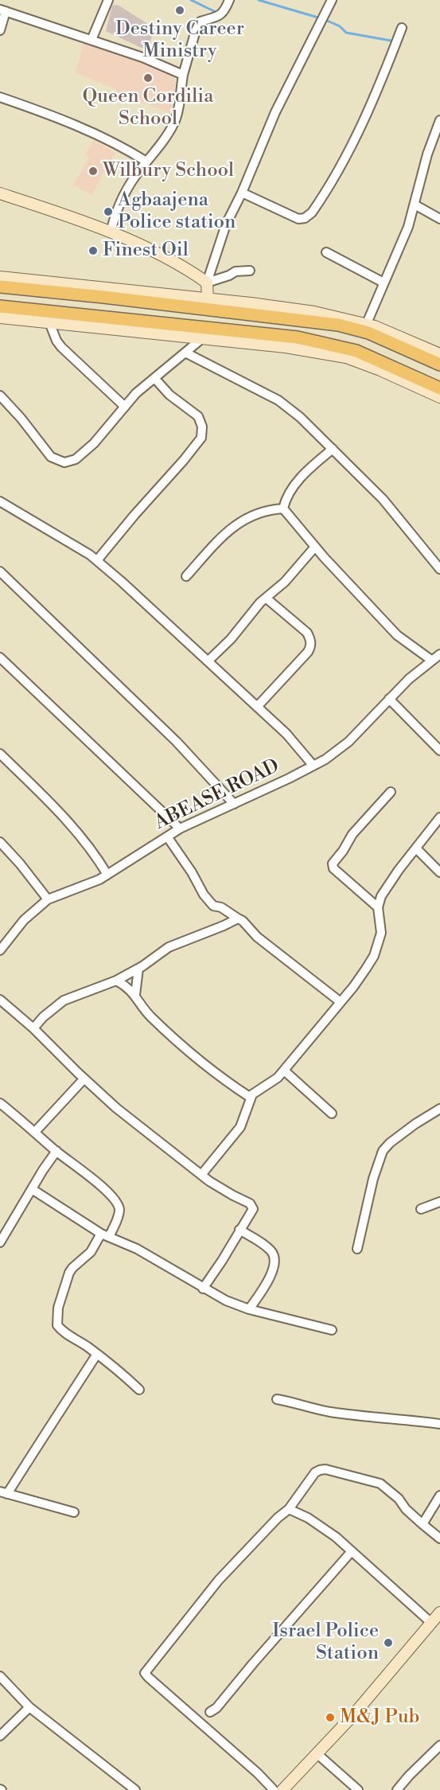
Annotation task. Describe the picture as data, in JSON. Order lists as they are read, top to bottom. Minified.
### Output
{"streets":{"street":["ABEASE ROAD"]},"places":["Destiny Career Ministry","Queen Cordilia School","Wilbury School","Agbaajena Police station","Finest Oil","Israel Police Station","M&J Pub"]}
